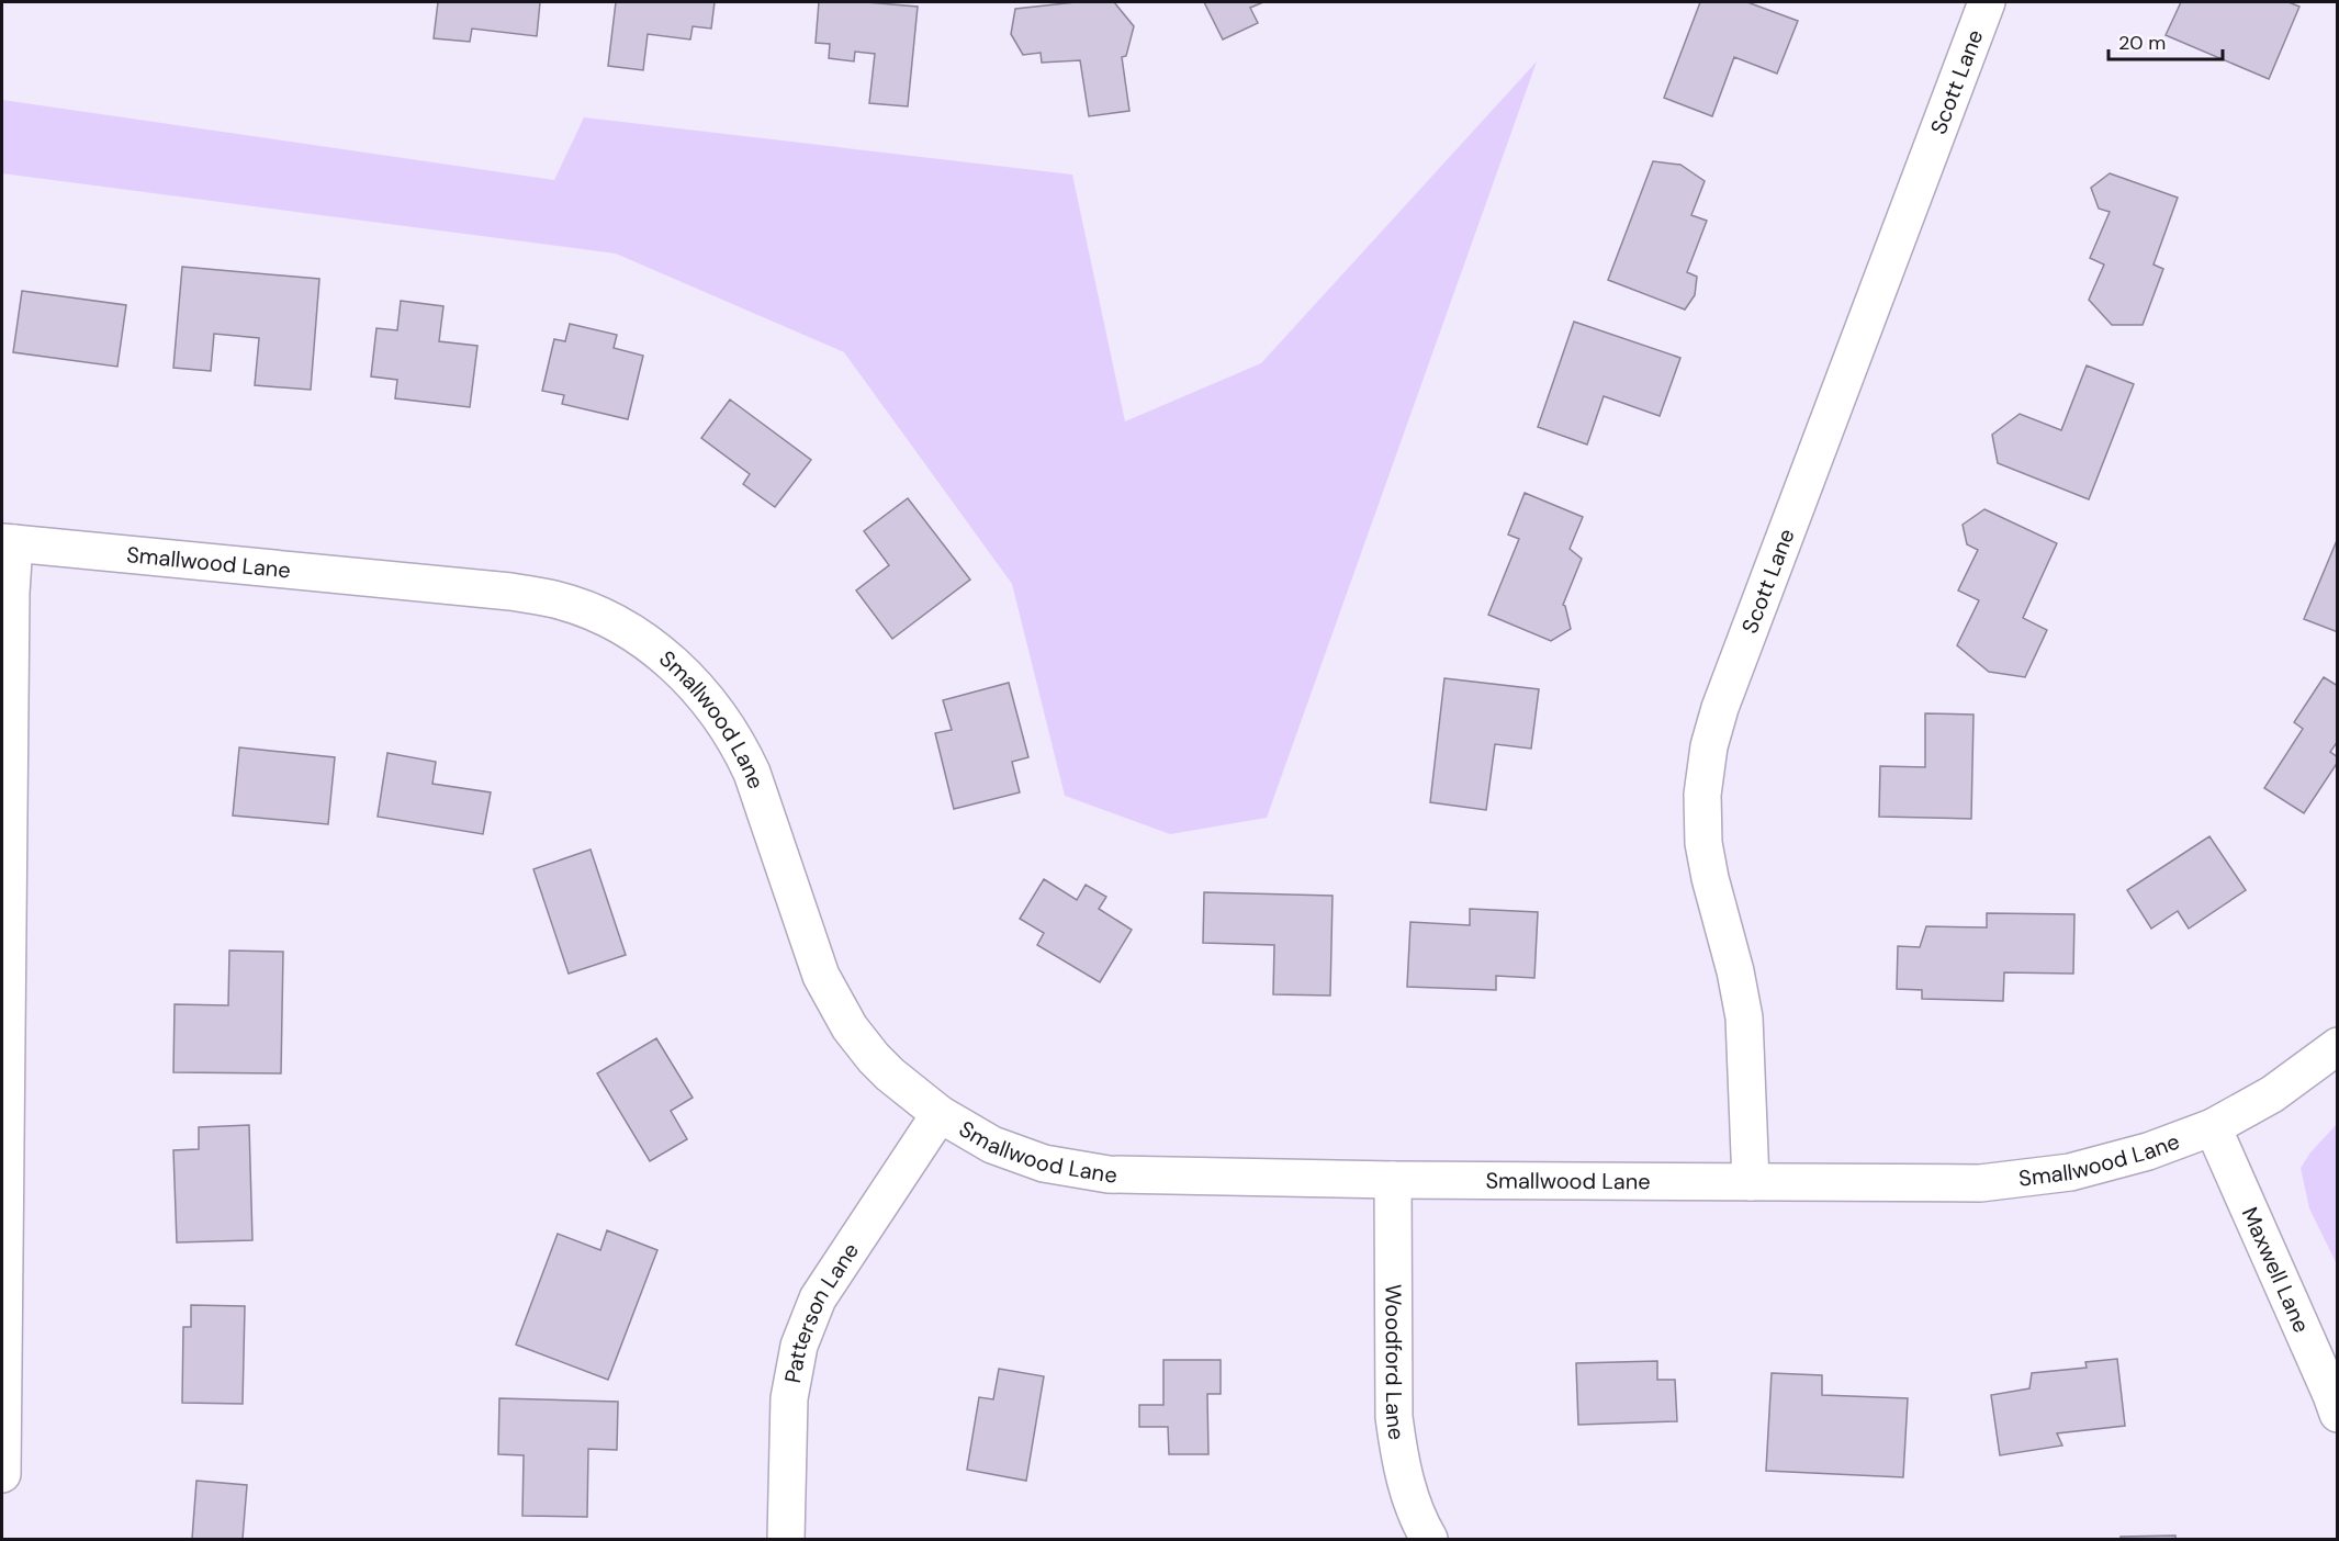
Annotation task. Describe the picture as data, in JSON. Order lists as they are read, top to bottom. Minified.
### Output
{"streets":{"street":["Scott Lane","Smallwood Lane","Maxwell Lane","Patterson Lane","Woodford Lane"]},"crossings":[["Scott Lane","Smallwood Lane"],["Smallwood Lane","Maxwell Lane"],["Smallwood Lane","Patterson Lane"],["Smallwood Lane","Woodford Lane"]],"scale_bar":"20 m"}
